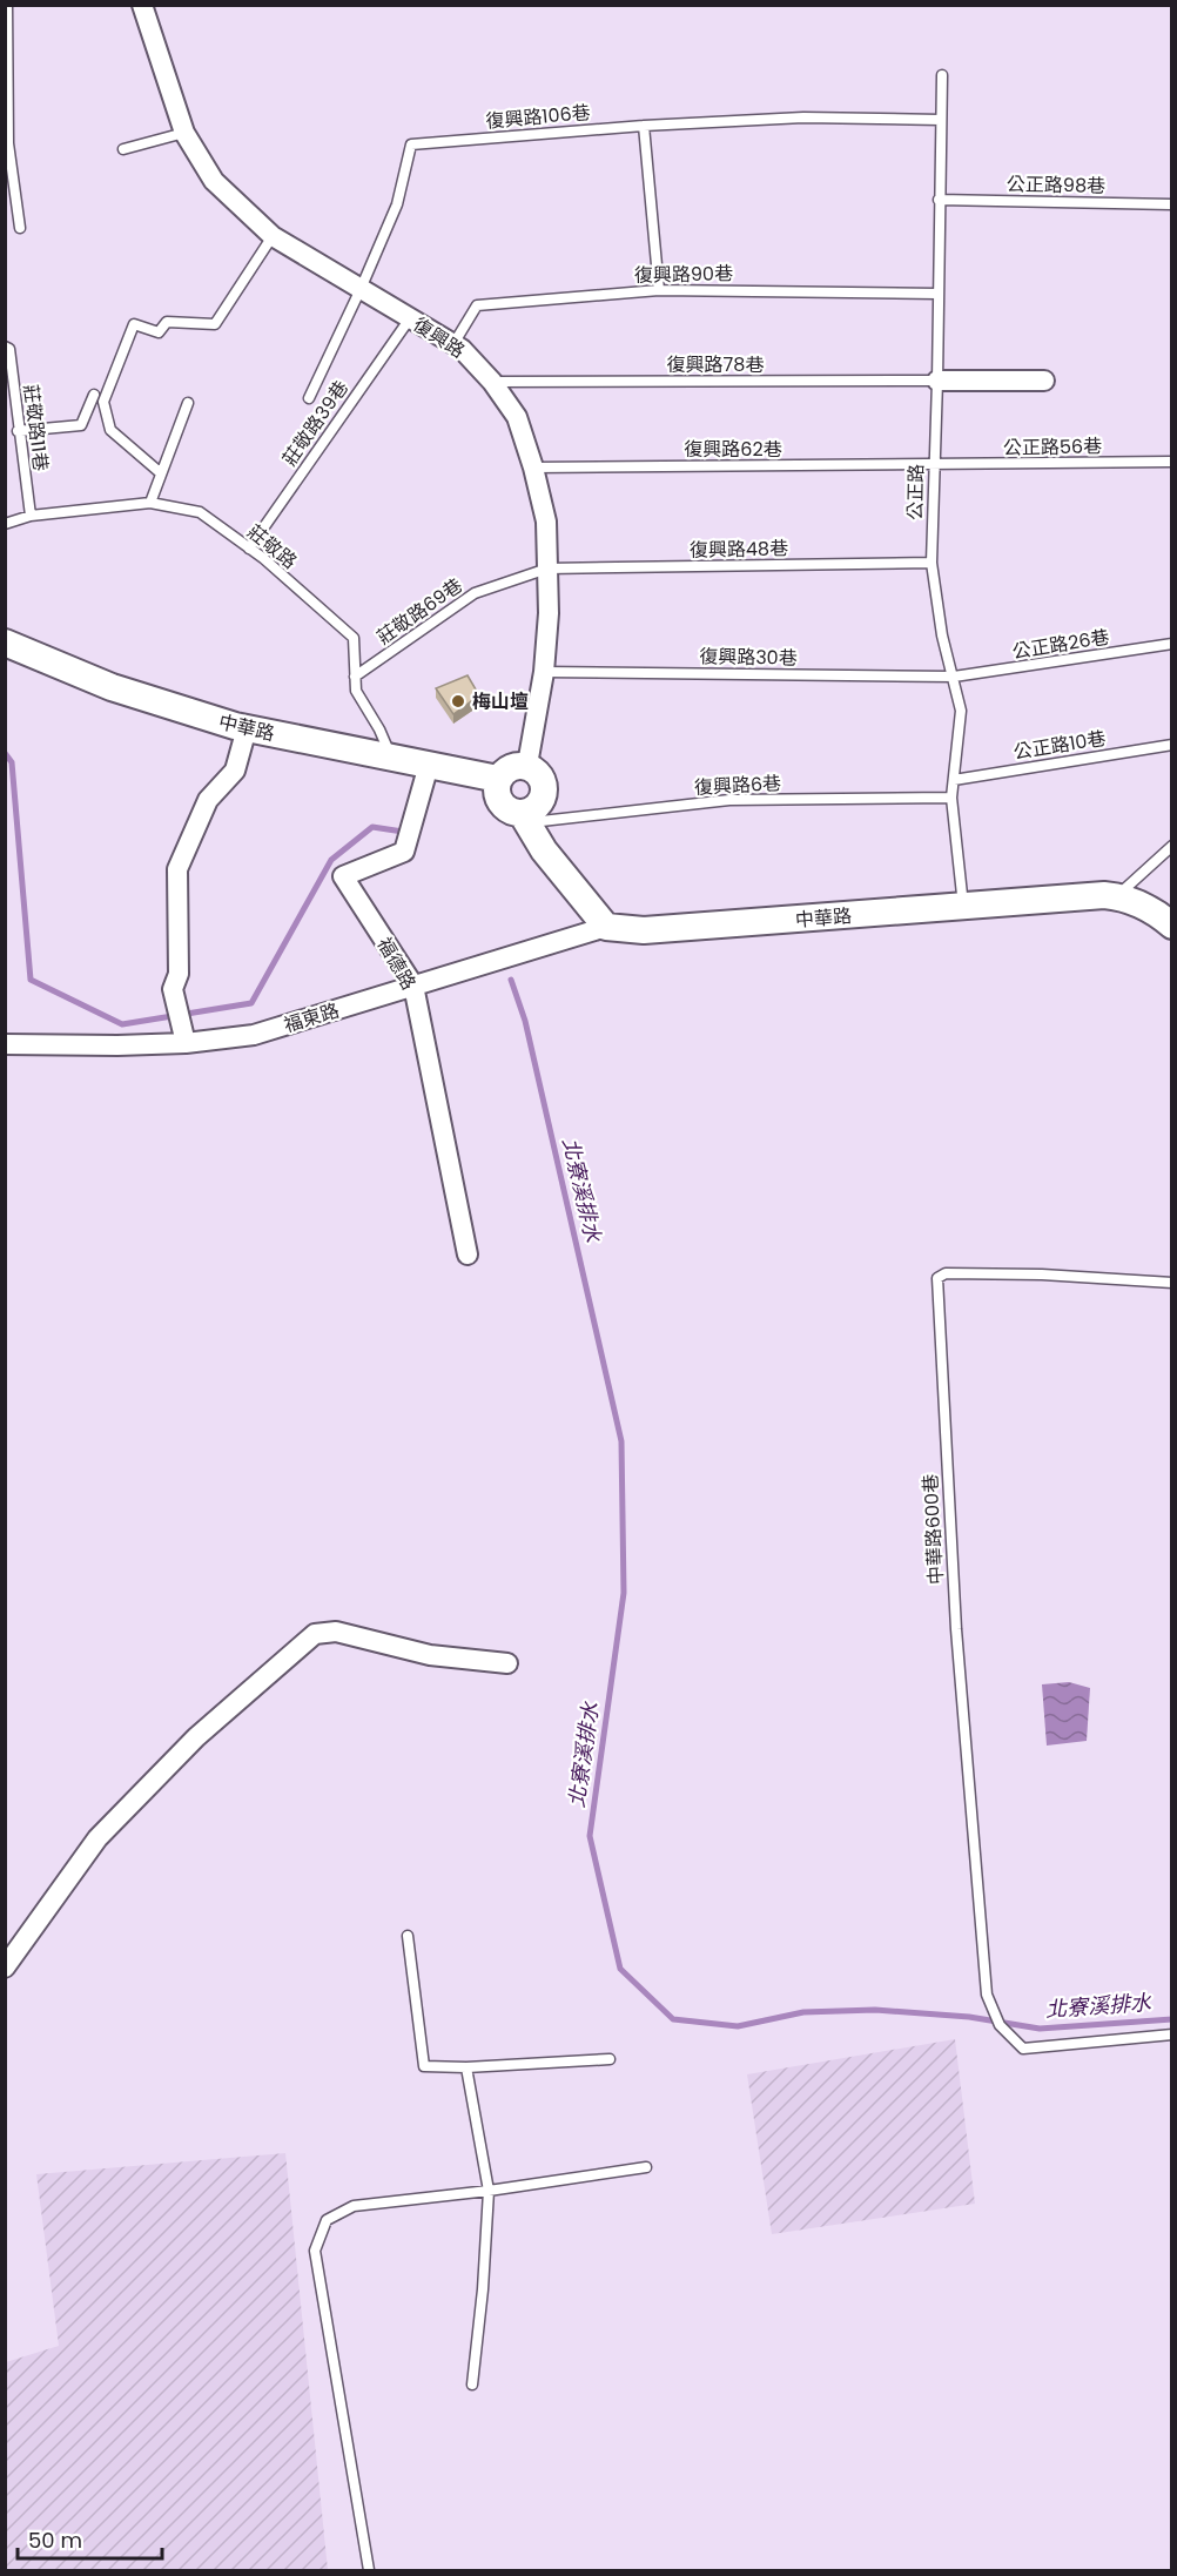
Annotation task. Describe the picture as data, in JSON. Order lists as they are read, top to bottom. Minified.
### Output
{"streets":{"street":["復興路","中華路","福德路","福東路"],"lane":["復興路106巷","公正路98巷","復興路90巷","復興路78巷","莊敬路39巷","莊敬路11巷","公正路56巷","復興路62巷","公正路","莊敬路","復興路48巷","莊敬路69巷","公正路26巷","復興路30巷","公正路10巷","復興路6巷","中華路600巷"]},"crossings":[["復興路106巷","復興路"],["復興路106巷","公正路"],["公正路98巷","公正路"],["復興路90巷","復興路"],["復興路90巷","公正路"],["復興路","復興路78巷"],["復興路","莊敬路39巷"],["復興路","復興路62巷"],["復興路","復興路48巷"],["復興路","莊敬路69巷"],["復興路","復興路30巷"],["復興路","中華路"],["復興路","復興路6巷"],["復興路78巷","公正路"],["莊敬路39巷","莊敬路"],["莊敬路11巷","莊敬路"],["公正路56巷","復興路62巷"],["公正路56巷","公正路"],["復興路62巷","公正路"],["公正路","復興路48巷"],["公正路","公正路26巷"],["公正路","復興路30巷"],["公正路","中華路"],["公正路","公正路10巷"],["公正路","復興路6巷"],["莊敬路","莊敬路69巷"],["莊敬路","中華路"],["復興路48巷","莊敬路69巷"],["公正路26巷","復興路30巷"],["中華路","復興路6巷"],["中華路","福德路"],["中華路","福東路"],["福德路","福東路"]],"water":["北寮溪排水"],"places":["梅山壇"],"scale_bar":"50 m"}
